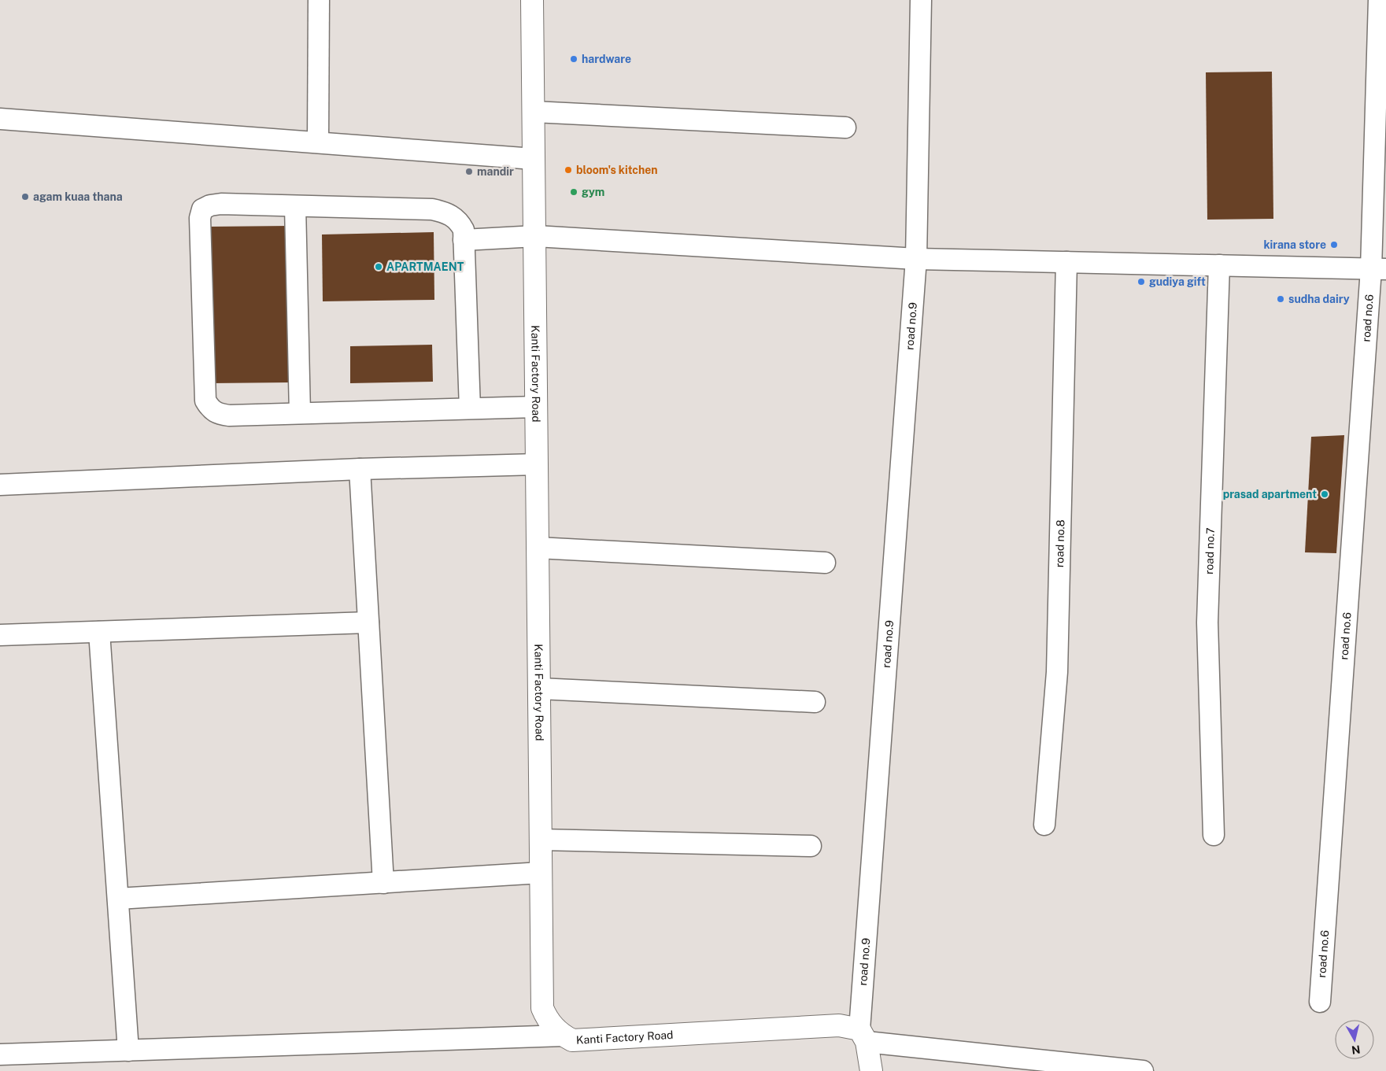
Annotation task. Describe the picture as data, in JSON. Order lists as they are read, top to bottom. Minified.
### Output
{"streets":{"street":["road no.6","road no.9","Kanti Factory Road","road no.8","road no.7"]},"crossings":[["road no.9","Kanti Factory Road"]],"places":["hardware","bloom's kitchen","mandir","gym","agam kuaa thana","kirana store","APARTMAENT","gudiya gift","sudha dairy","prasad apartment"],"north":"bottom"}
